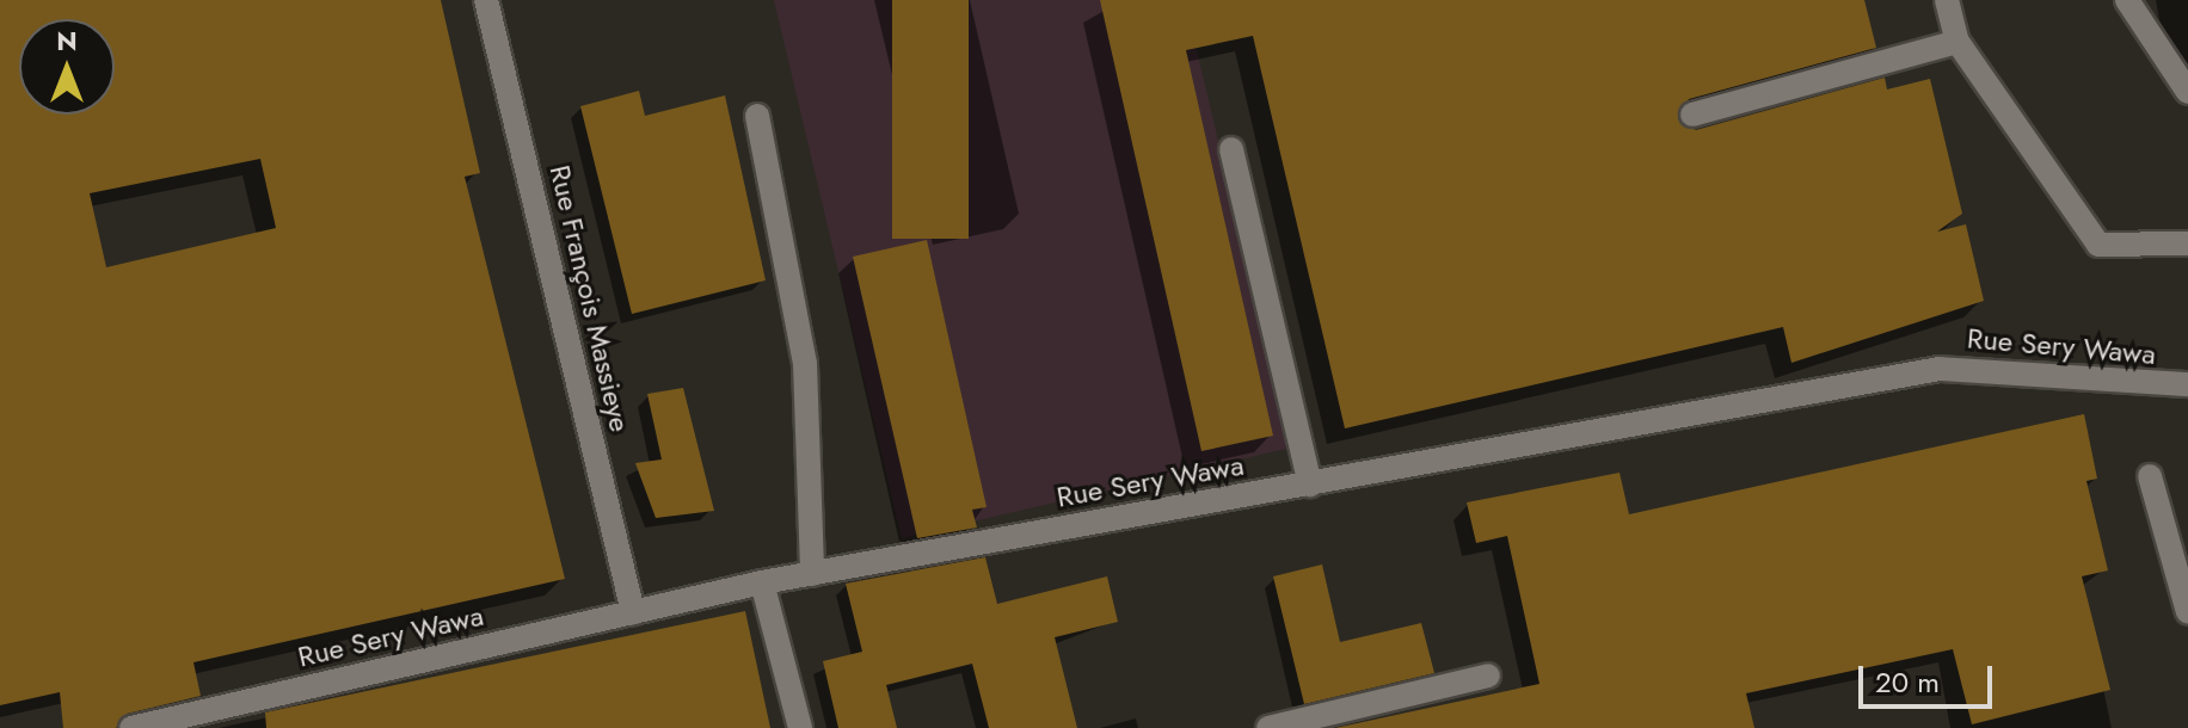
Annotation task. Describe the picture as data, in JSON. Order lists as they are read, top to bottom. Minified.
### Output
{"streets":{"street":["Rue François Massieye","Rue Sery Wawa"]},"crossings":[["Rue François Massieye","Rue Sery Wawa"]],"scale_bar":"20 m","north":"top"}
